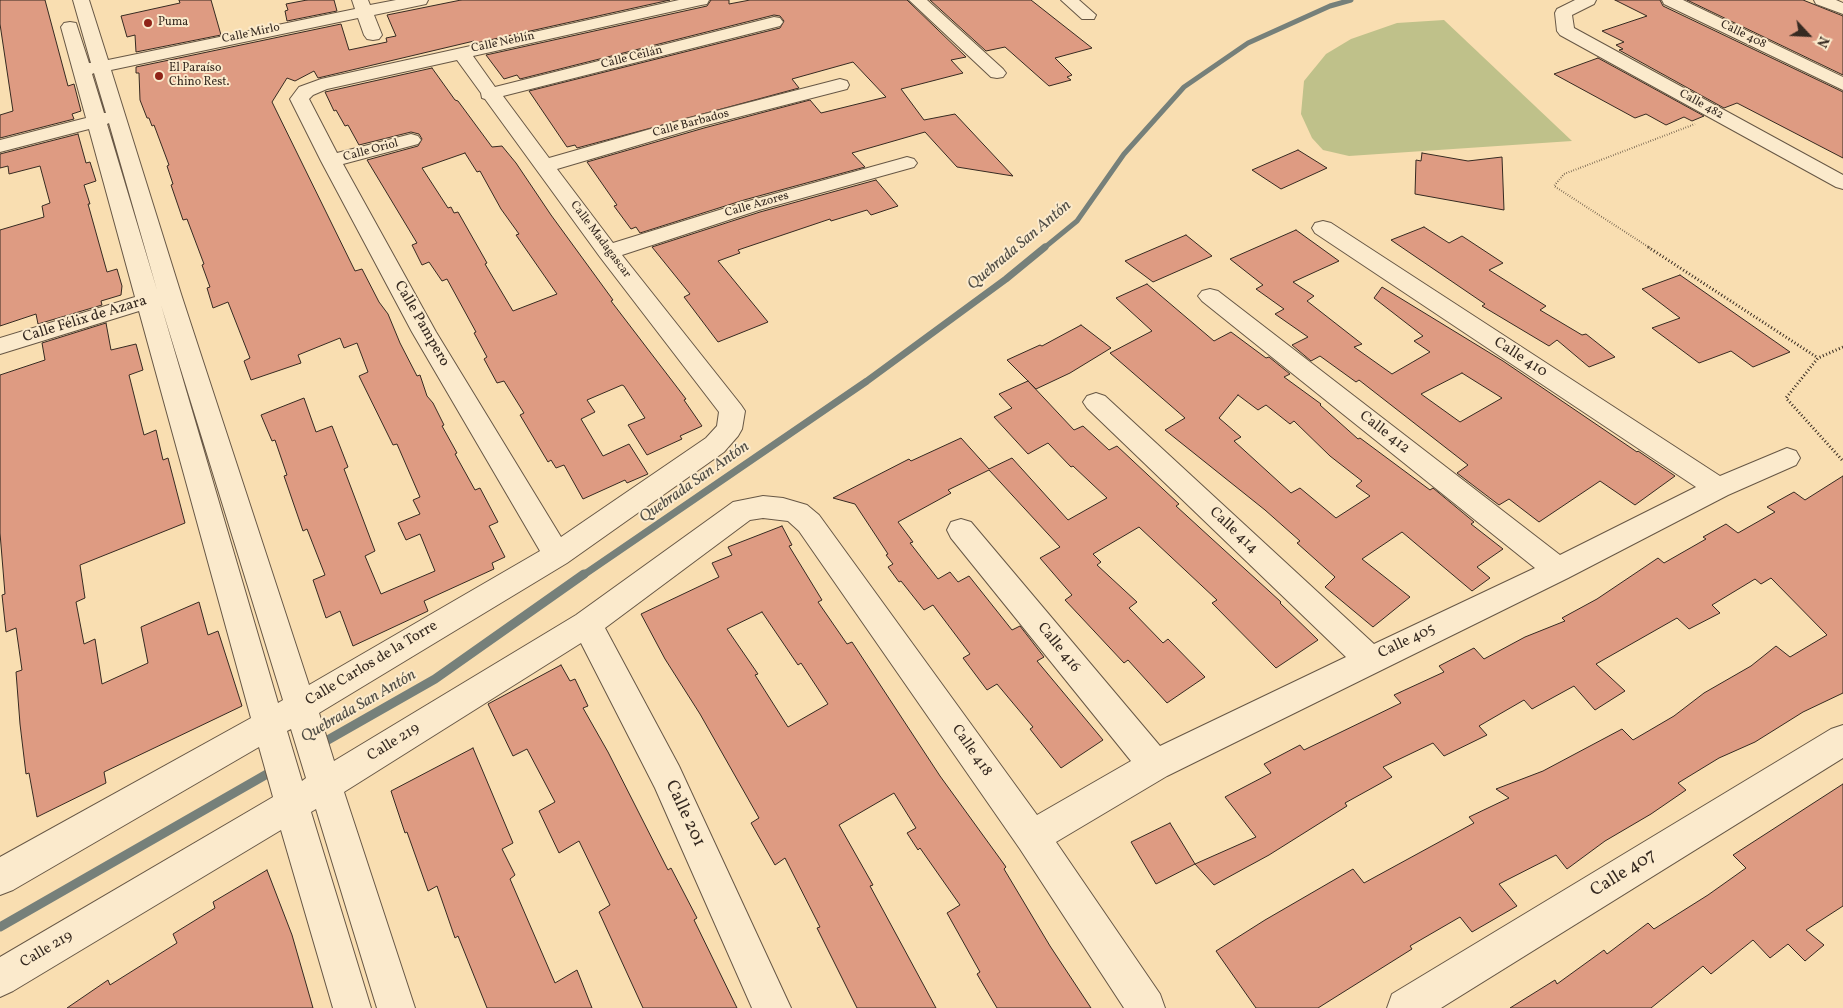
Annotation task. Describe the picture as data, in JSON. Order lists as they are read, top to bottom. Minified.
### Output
{"streets":{"street":["Calle Mirlo","Calle 408","Calle Neblín","Calle Ceilán","Calle 482","Calle Barbados","Calle Oriol","Calle Azores","Calle Madagascar","Calle Félix de Azara","Calle Pampero","Calle 410","Calle 412","Calle 414","Calle 405","Calle 416","Calle Carlos de la Torre","Calle 219","Calle 418","Calle 201","Calle 407"]},"crossings":[["Calle Neblín","Calle Madagascar"],["Calle Neblín","Calle Pampero"],["Calle Ceilán","Calle Madagascar"],["Calle Barbados","Calle Madagascar"],["Calle Oriol","Calle Pampero"],["Calle Azores","Calle Madagascar"],["Calle Madagascar","Calle Carlos de la Torre"],["Calle Pampero","Calle Carlos de la Torre"],["Calle 410","Calle 405"],["Calle 412","Calle 405"],["Calle 414","Calle 405"],["Calle 405","Calle 416"],["Calle 405","Calle 418"],["Calle 219","Calle 418"],["Calle 219","Calle 201"]],"water":["Quebrada San Antón"],"places":["Puma","El Paraíso Chino Rest."],"north":"bottom right"}
